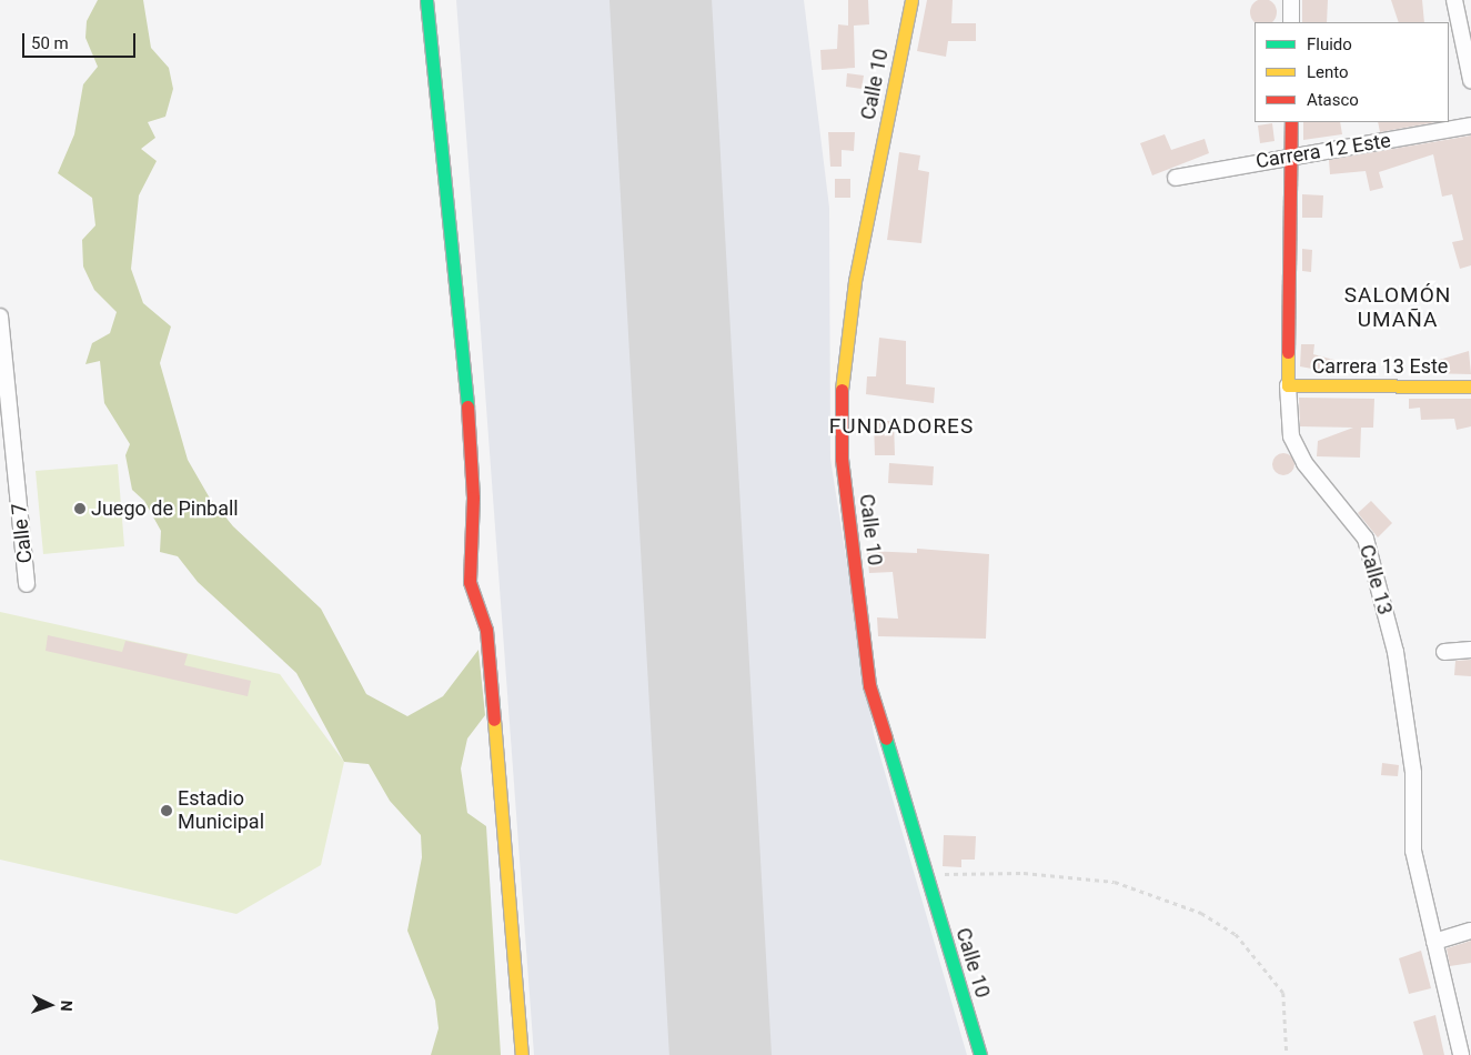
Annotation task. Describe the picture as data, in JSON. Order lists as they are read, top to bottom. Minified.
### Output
{"streets":{"street":["Calle 10","Carrera 12 Este","Carrera 13 Este","Calle 7","Calle 13"]},"crossings":[["Carrera 12 Este","Calle 13"],["Carrera 13 Este","Calle 13"]],"districts":["SALOMÓN UMAÑA","FUNDADORES"],"places":["Juego de Pinball","Estadio Municipal"],"legend":["Fluido","Lento","Atasco"],"scale_bar":"50 m","north":"right"}
